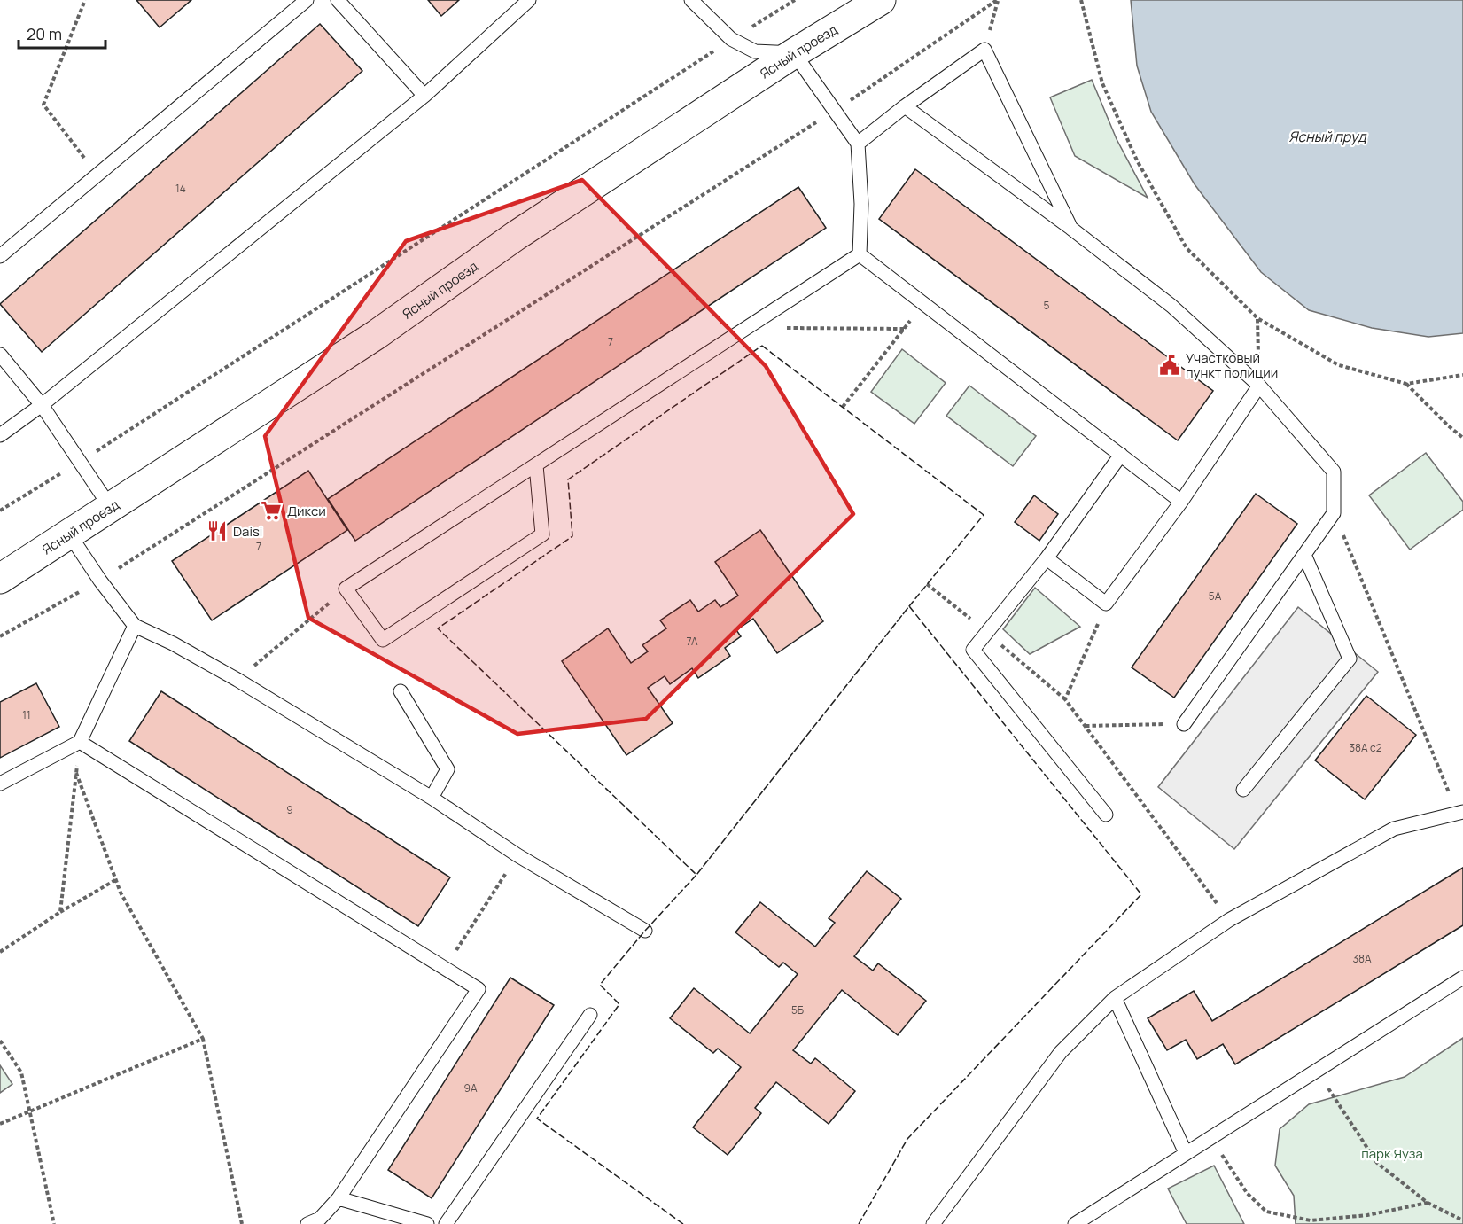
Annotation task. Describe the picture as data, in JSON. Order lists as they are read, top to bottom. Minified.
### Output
{"streets":{"street":["Ясный проезд"]},"water":["Ясный пруд"],"parks":["парк Яуза"],"places":{"public building":["Участковый пункт полиции"],"supermarket":["Дикси"],"restaurant":["Daisi"]},"house_numbers":["14","5","7","7","5А","7А","11","38А с2","9","38А","5Б","9А"],"scale_bar":"20 m"}
